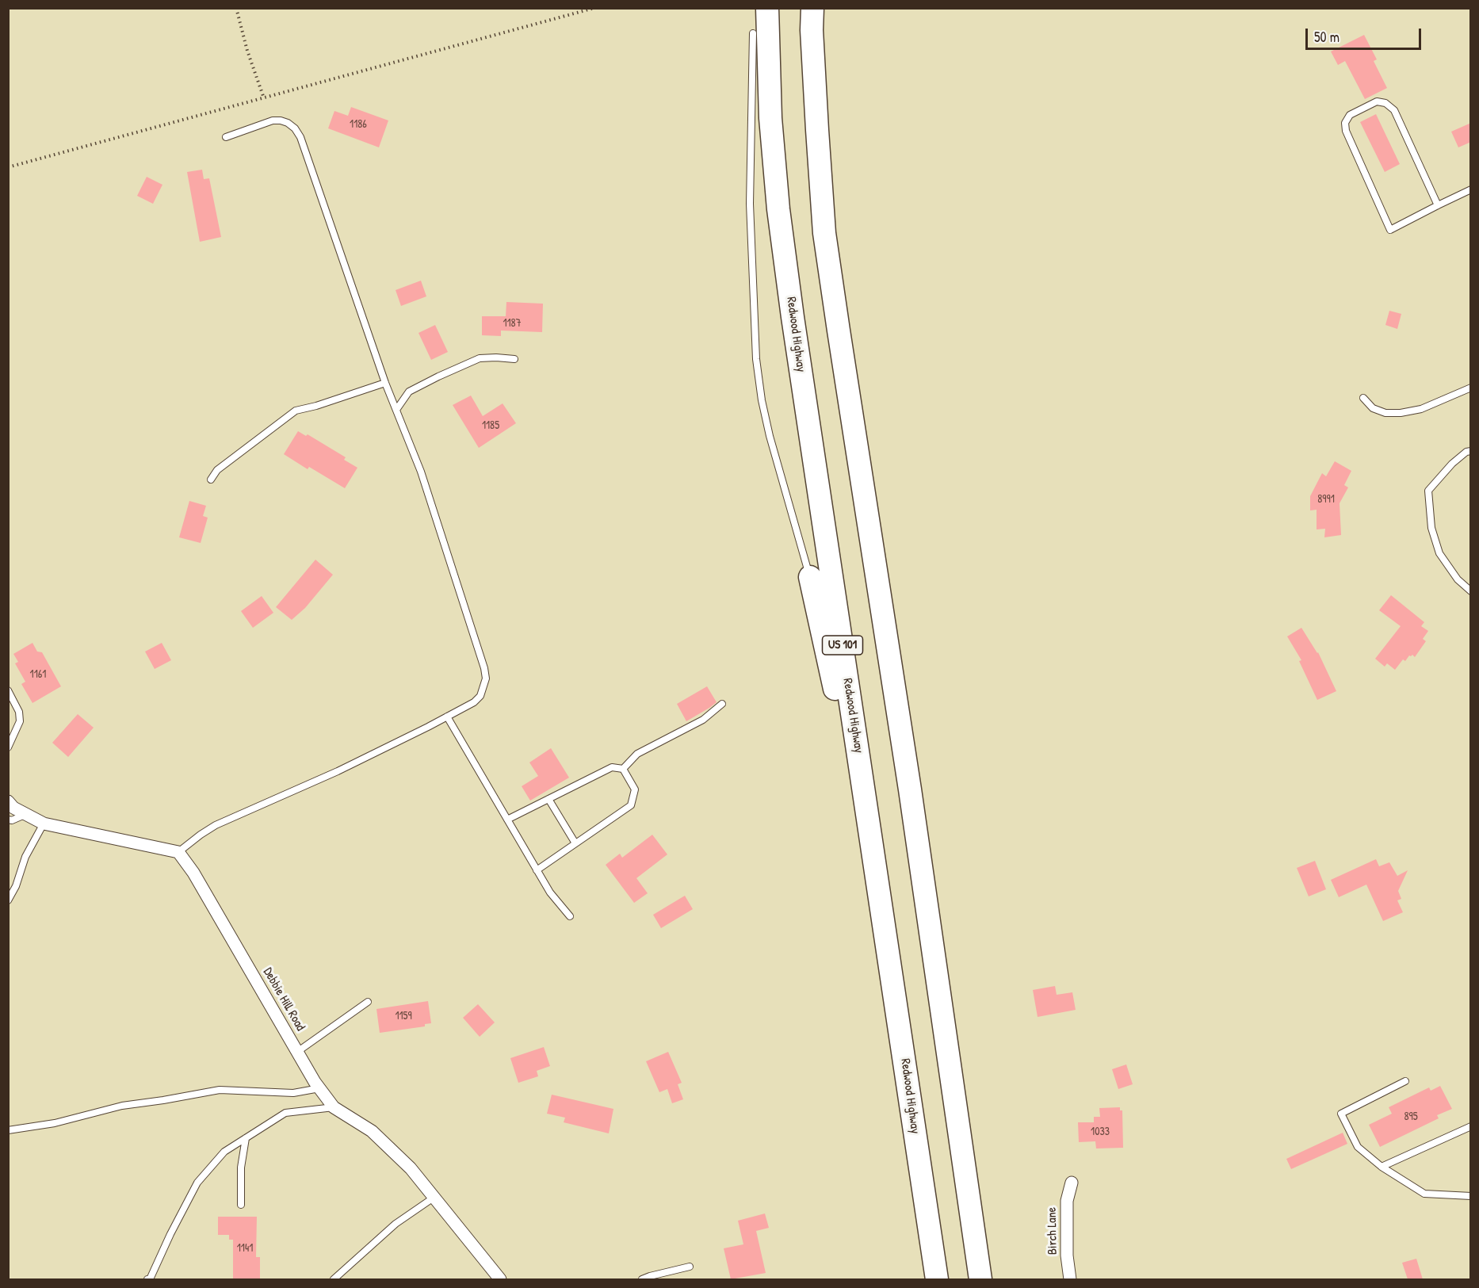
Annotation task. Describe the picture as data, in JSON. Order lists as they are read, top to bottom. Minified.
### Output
{"streets":{"highway":["Redwood Highway","US 101"],"street":["Debbie Hill Road","Birch Lane"]},"house_numbers":["1186","1187","1185","8991","1161","1159","895","1033","1141"],"scale_bar":"50 m"}
